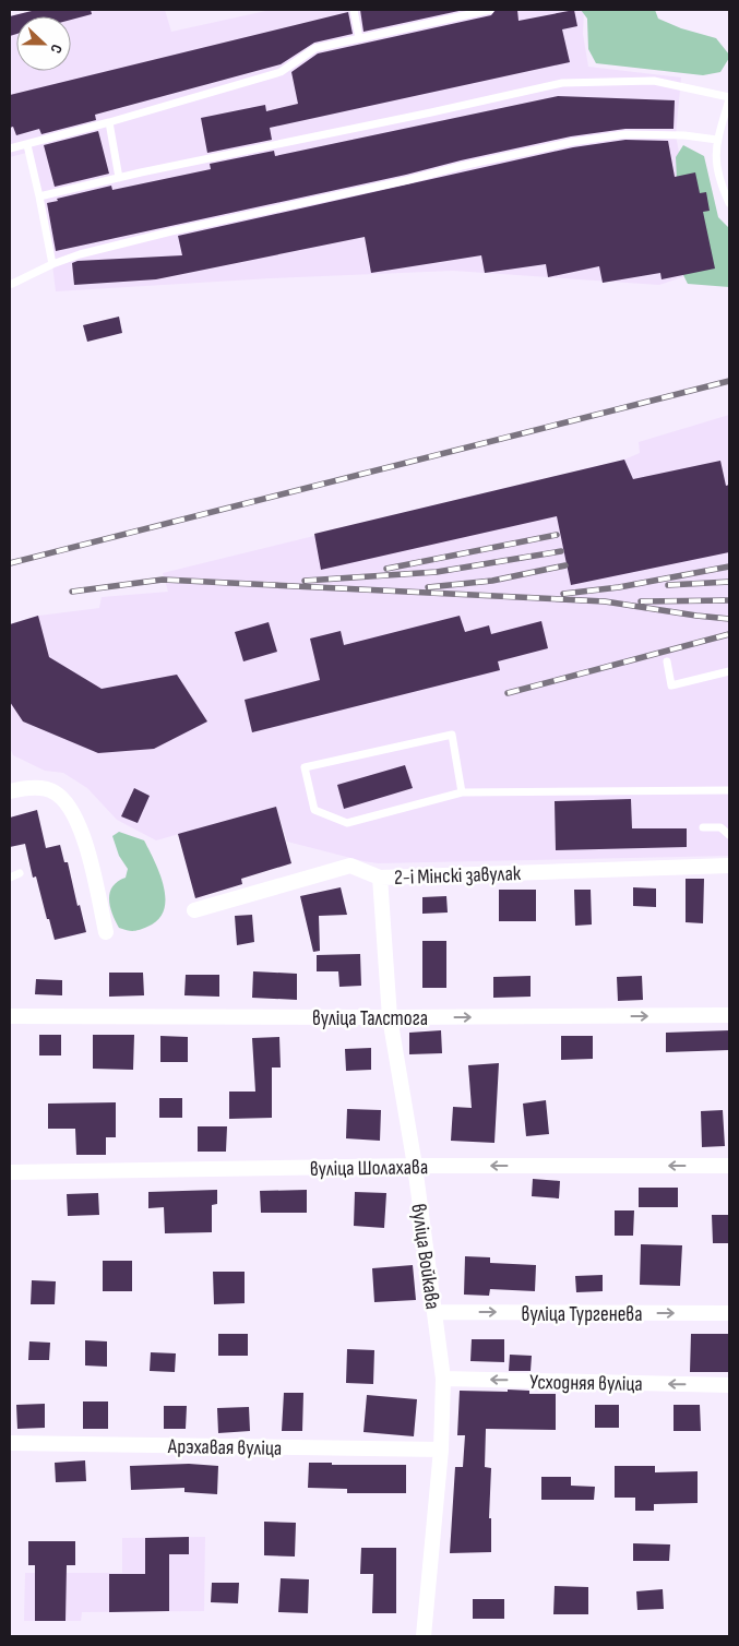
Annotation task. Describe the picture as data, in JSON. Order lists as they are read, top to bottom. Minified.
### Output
{"streets":{"street":["2-і Мінскі завулак","вуліца Талстога","вуліца Шолахава","вуліца Войкава","вуліца Тургенева","Усходняя вуліца","Арэхавая вуліца"]},"crossings":[["2-і Мінскі завулак","вуліца Войкава"],["вуліца Талстога","вуліца Войкава"],["вуліца Шолахава","вуліца Войкава"],["вуліца Войкава","вуліца Тургенева"],["вуліца Войкава","Усходняя вуліца"],["вуліца Войкава","Арэхавая вуліца"]],"one_way":["вуліца Талстога","вуліца Шолахава","вуліца Тургенева","Усходняя вуліца"],"north":"right"}
